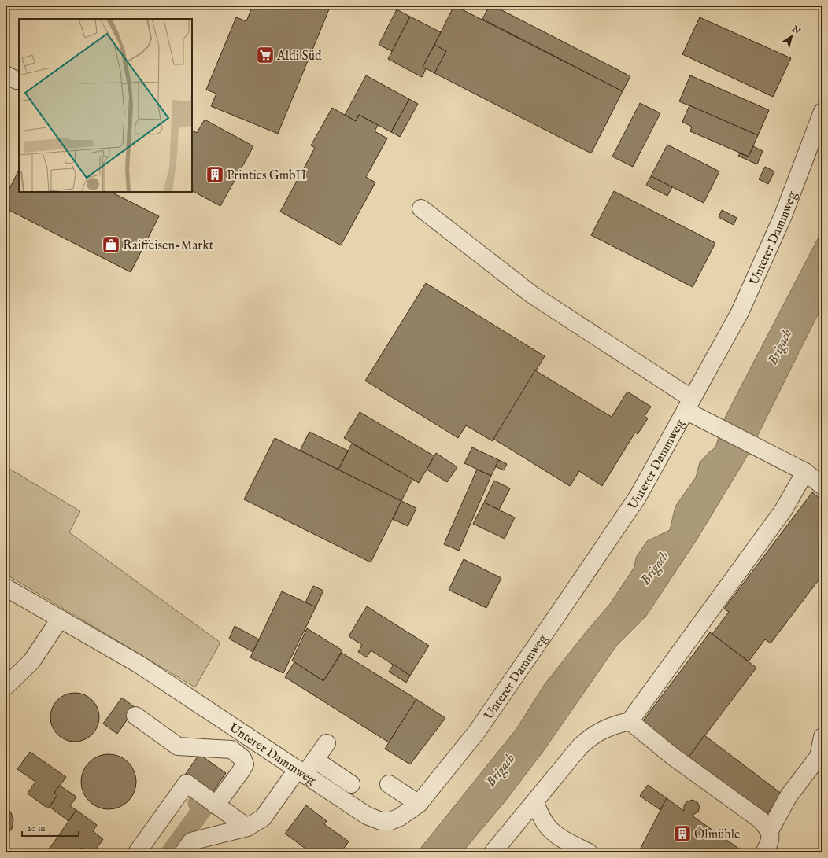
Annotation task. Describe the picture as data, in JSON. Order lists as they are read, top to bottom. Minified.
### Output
{"streets":{"street":["Unterer Dammweg"]},"water":["Brigach"],"places":{"supermarket":["Aldi Süd"],"building":["Printies GmbH","Ölmühle"],"shop":["Raiffeisen-Markt"]},"scale_bar":"20 m","north":"top right"}
